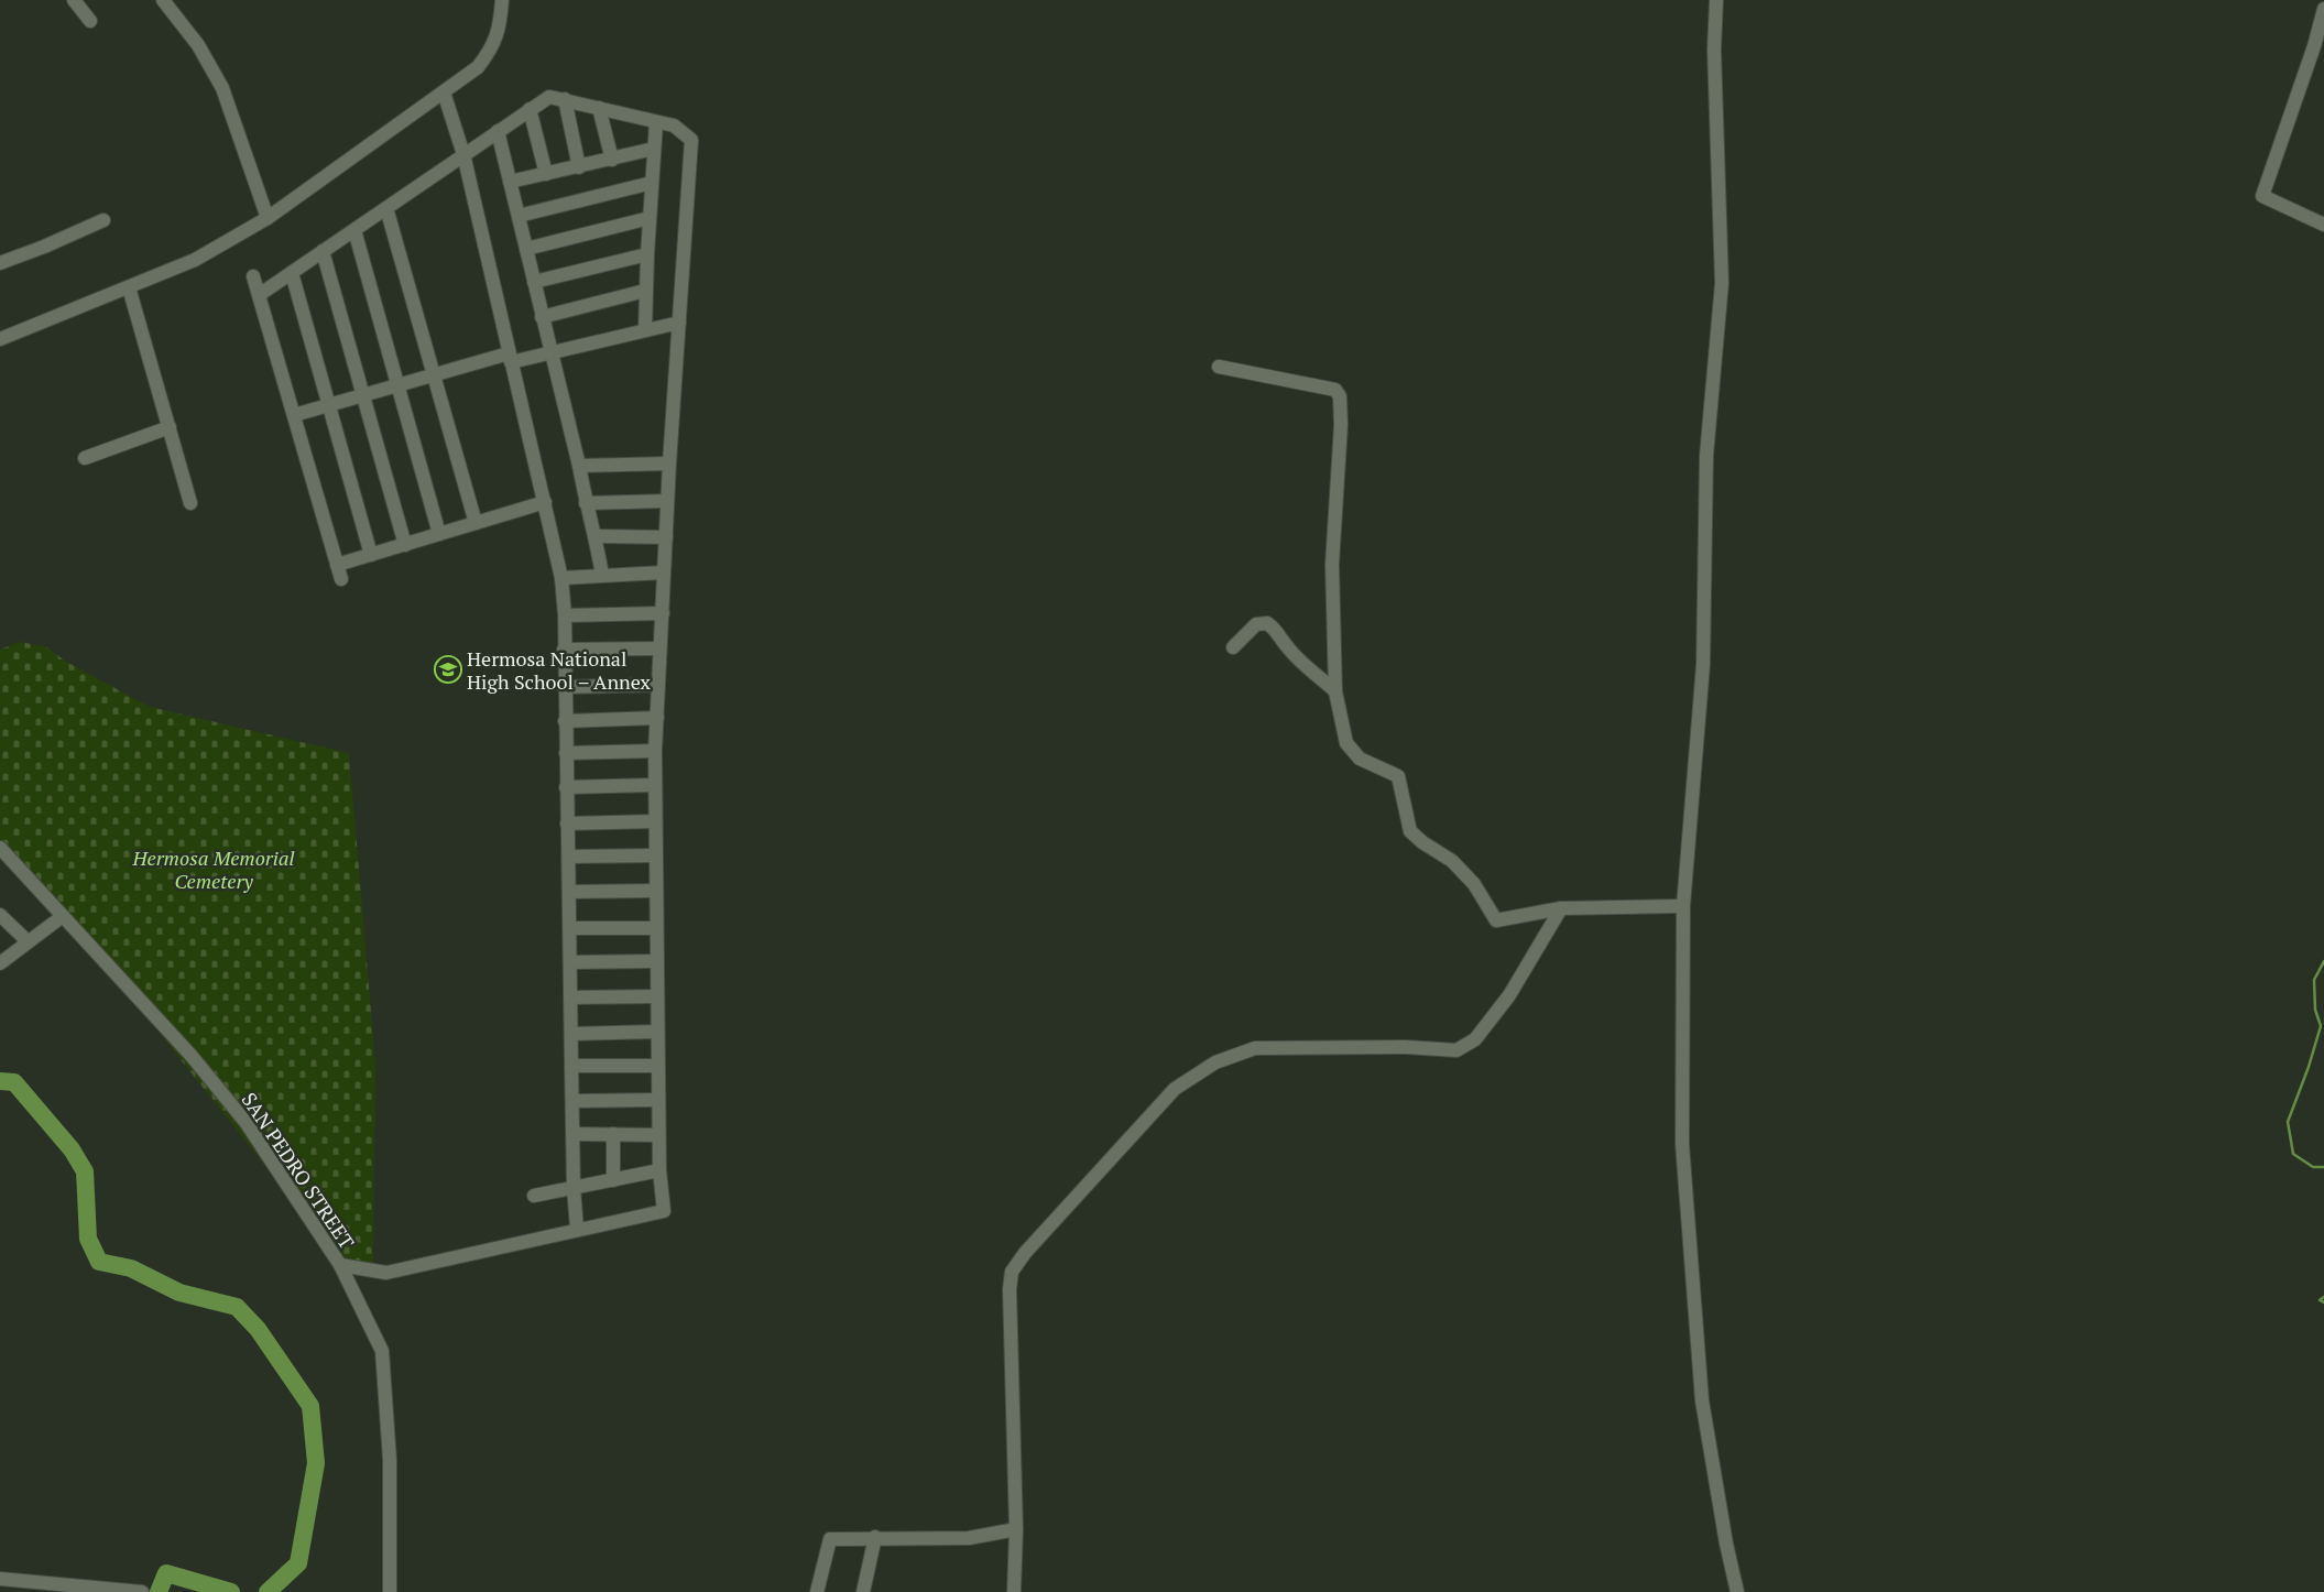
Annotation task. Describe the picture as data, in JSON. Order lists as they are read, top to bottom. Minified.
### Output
{"streets":{"street":["SAN PEDRO STREET"]},"parks":["Hermosa Memorial Cemetery"],"places":{"school or university":["Hermosa National High School – Annex"]}}
